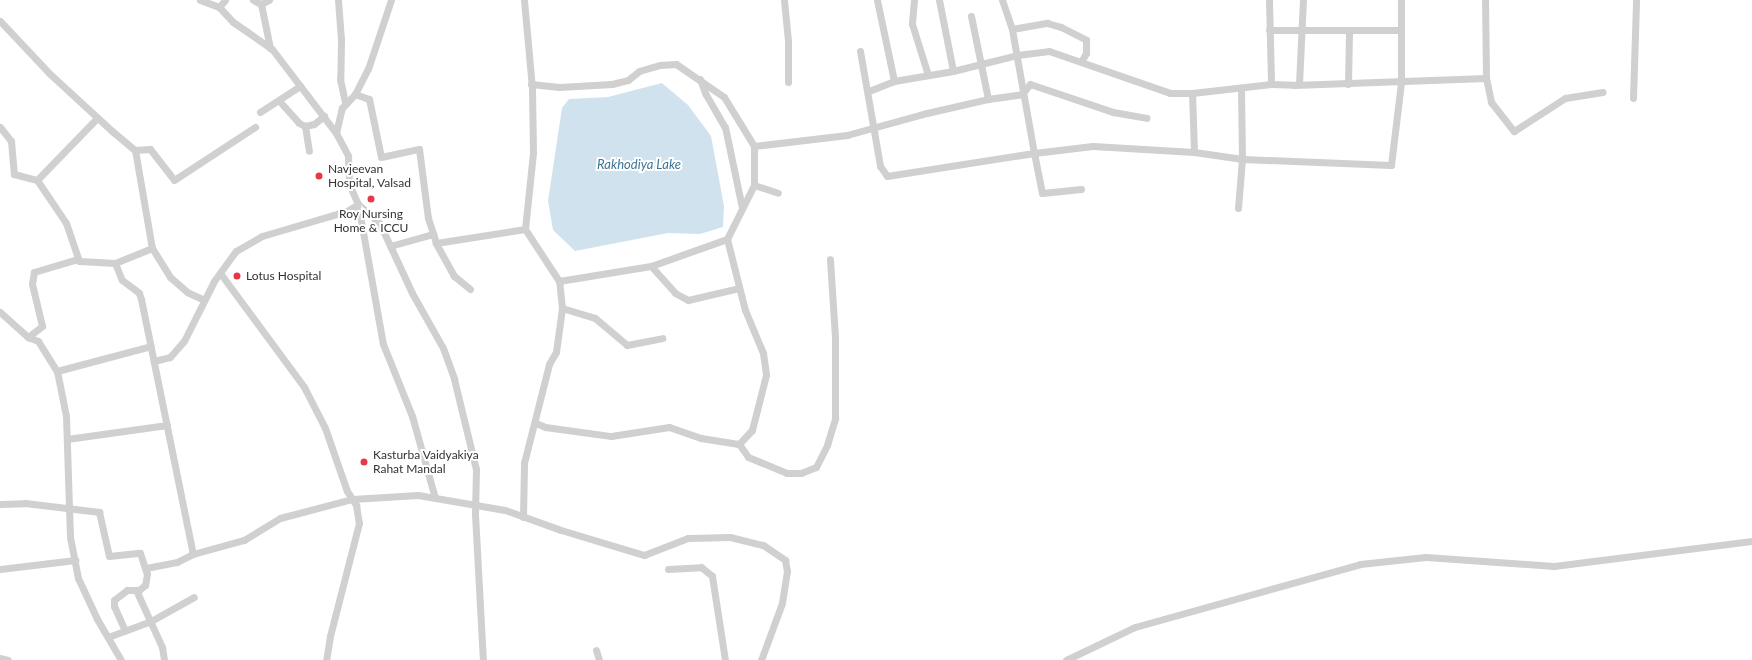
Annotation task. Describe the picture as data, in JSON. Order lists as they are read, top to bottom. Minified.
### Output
{"water":["Rakhodiya Lake"],"places":["Navjeevan Hospital, Valsad","Roy Nursing Home & ICCU","Lotus Hospital","Kasturba Vaidyakiya Rahat Mandal"]}
